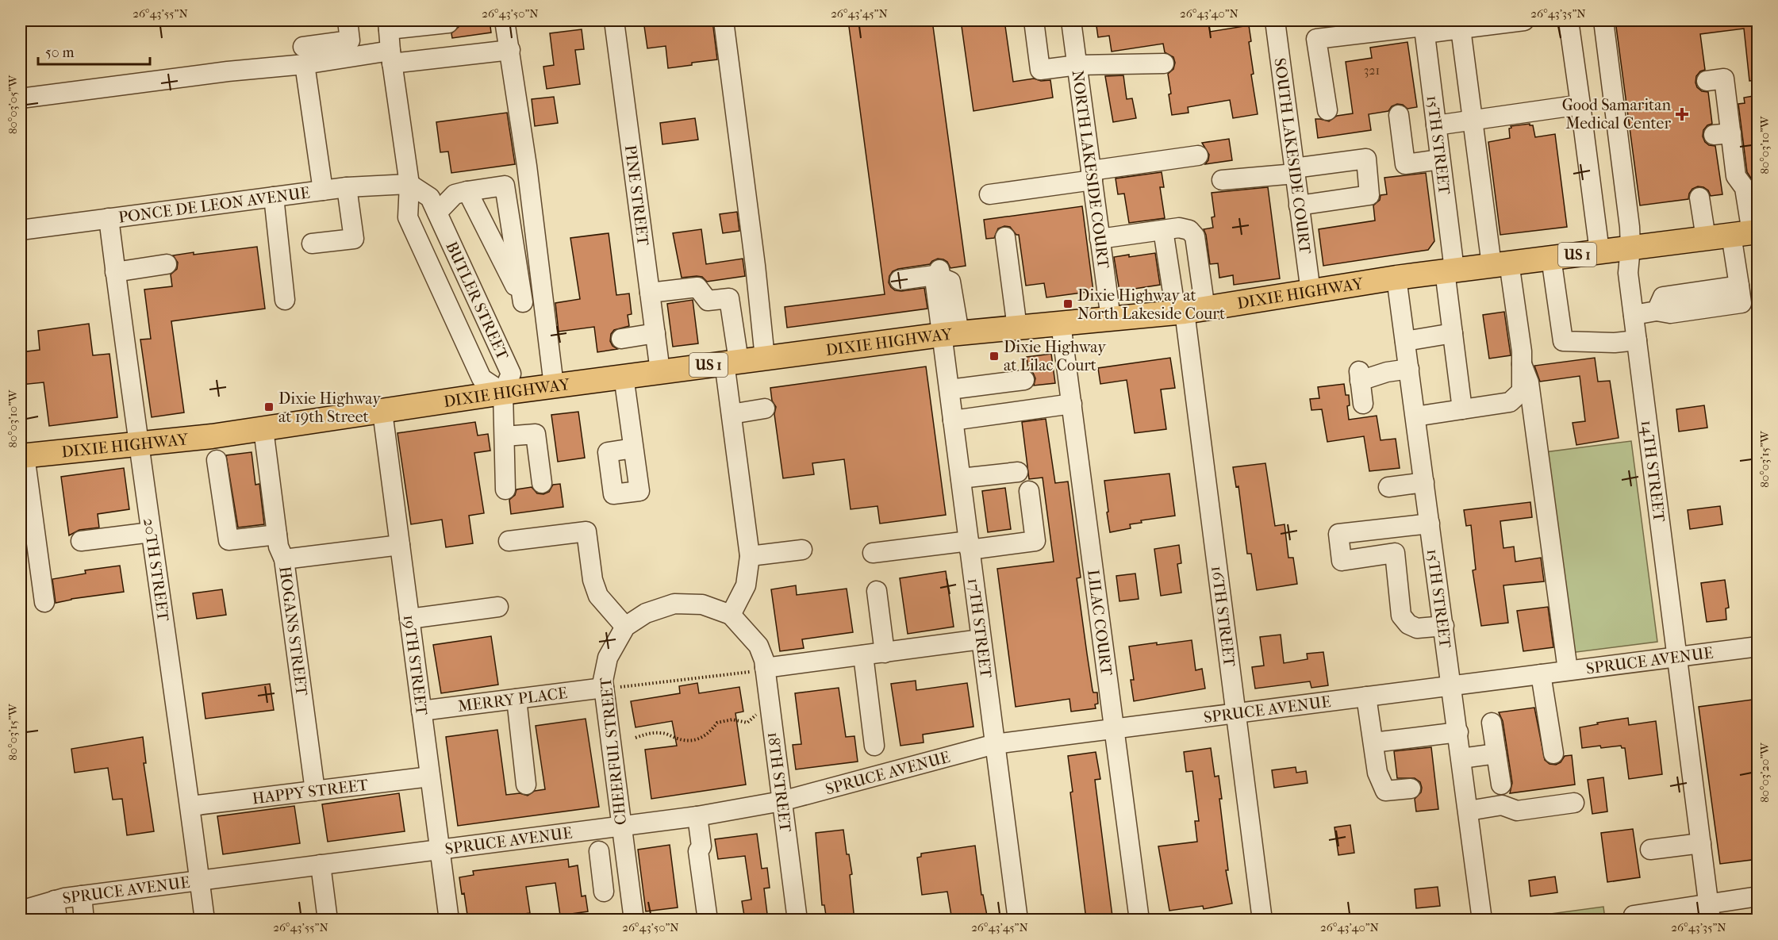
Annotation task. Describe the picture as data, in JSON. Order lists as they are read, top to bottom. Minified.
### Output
{"streets":{"main road":["US 1","DIXIE HIGHWAY"],"street":["15TH STREET","SOUTH LAKESIDE COURT","NORTH LAKESIDE COURT","PINE STREET","PONCE DE LEON AVENUE","BUTLER STREET","14TH STREET","20TH STREET","16TH STREET","LILAC COURT","17TH STREET","HOGANS STREET","SPRUCE AVENUE","19TH STREET","MERRY PLACE","CHEERFUL STREET","18TH STREET","HAPPY STREET"]},"crossings":[["15TH STREET","DIXIE HIGHWAY"],["15TH STREET","SPRUCE AVENUE"],["SOUTH LAKESIDE COURT","DIXIE HIGHWAY"],["NORTH LAKESIDE COURT","DIXIE HIGHWAY"],["PINE STREET","DIXIE HIGHWAY"],["PONCE DE LEON AVENUE","BUTLER STREET"],["PONCE DE LEON AVENUE","20TH STREET"],["DIXIE HIGHWAY","BUTLER STREET"],["DIXIE HIGHWAY","14TH STREET"],["DIXIE HIGHWAY","20TH STREET"],["DIXIE HIGHWAY","16TH STREET"],["DIXIE HIGHWAY","LILAC COURT"],["DIXIE HIGHWAY","17TH STREET"],["DIXIE HIGHWAY","19TH STREET"],["14TH STREET","SPRUCE AVENUE"],["20TH STREET","SPRUCE AVENUE"],["20TH STREET","HAPPY STREET"],["16TH STREET","SPRUCE AVENUE"],["LILAC COURT","SPRUCE AVENUE"],["17TH STREET","SPRUCE AVENUE"],["HOGANS STREET","19TH STREET"],["HOGANS STREET","HAPPY STREET"],["SPRUCE AVENUE","19TH STREET"],["SPRUCE AVENUE","CHEERFUL STREET"],["SPRUCE AVENUE","18TH STREET"],["19TH STREET","MERRY PLACE"],["19TH STREET","HAPPY STREET"],["MERRY PLACE","CHEERFUL STREET"],["CHEERFUL STREET","18TH STREET"]],"places":{"health":["Good Samaritan Medical Center"],"transit":["Dixie Highway at North Lakeside Court","Dixie Highway at Lilac Court","Dixie Highway at 19th Street"]},"house_numbers":["321"],"scale_bar":"50 m","coordinates":["26°43'55\"N","26°43'50\"N","26°43'45\"N","26°43'40\"N","26°43'35\"N","80°03'05\"W","80°03'10\"W","80°03'15\"W","80°03'20\"W"]}
